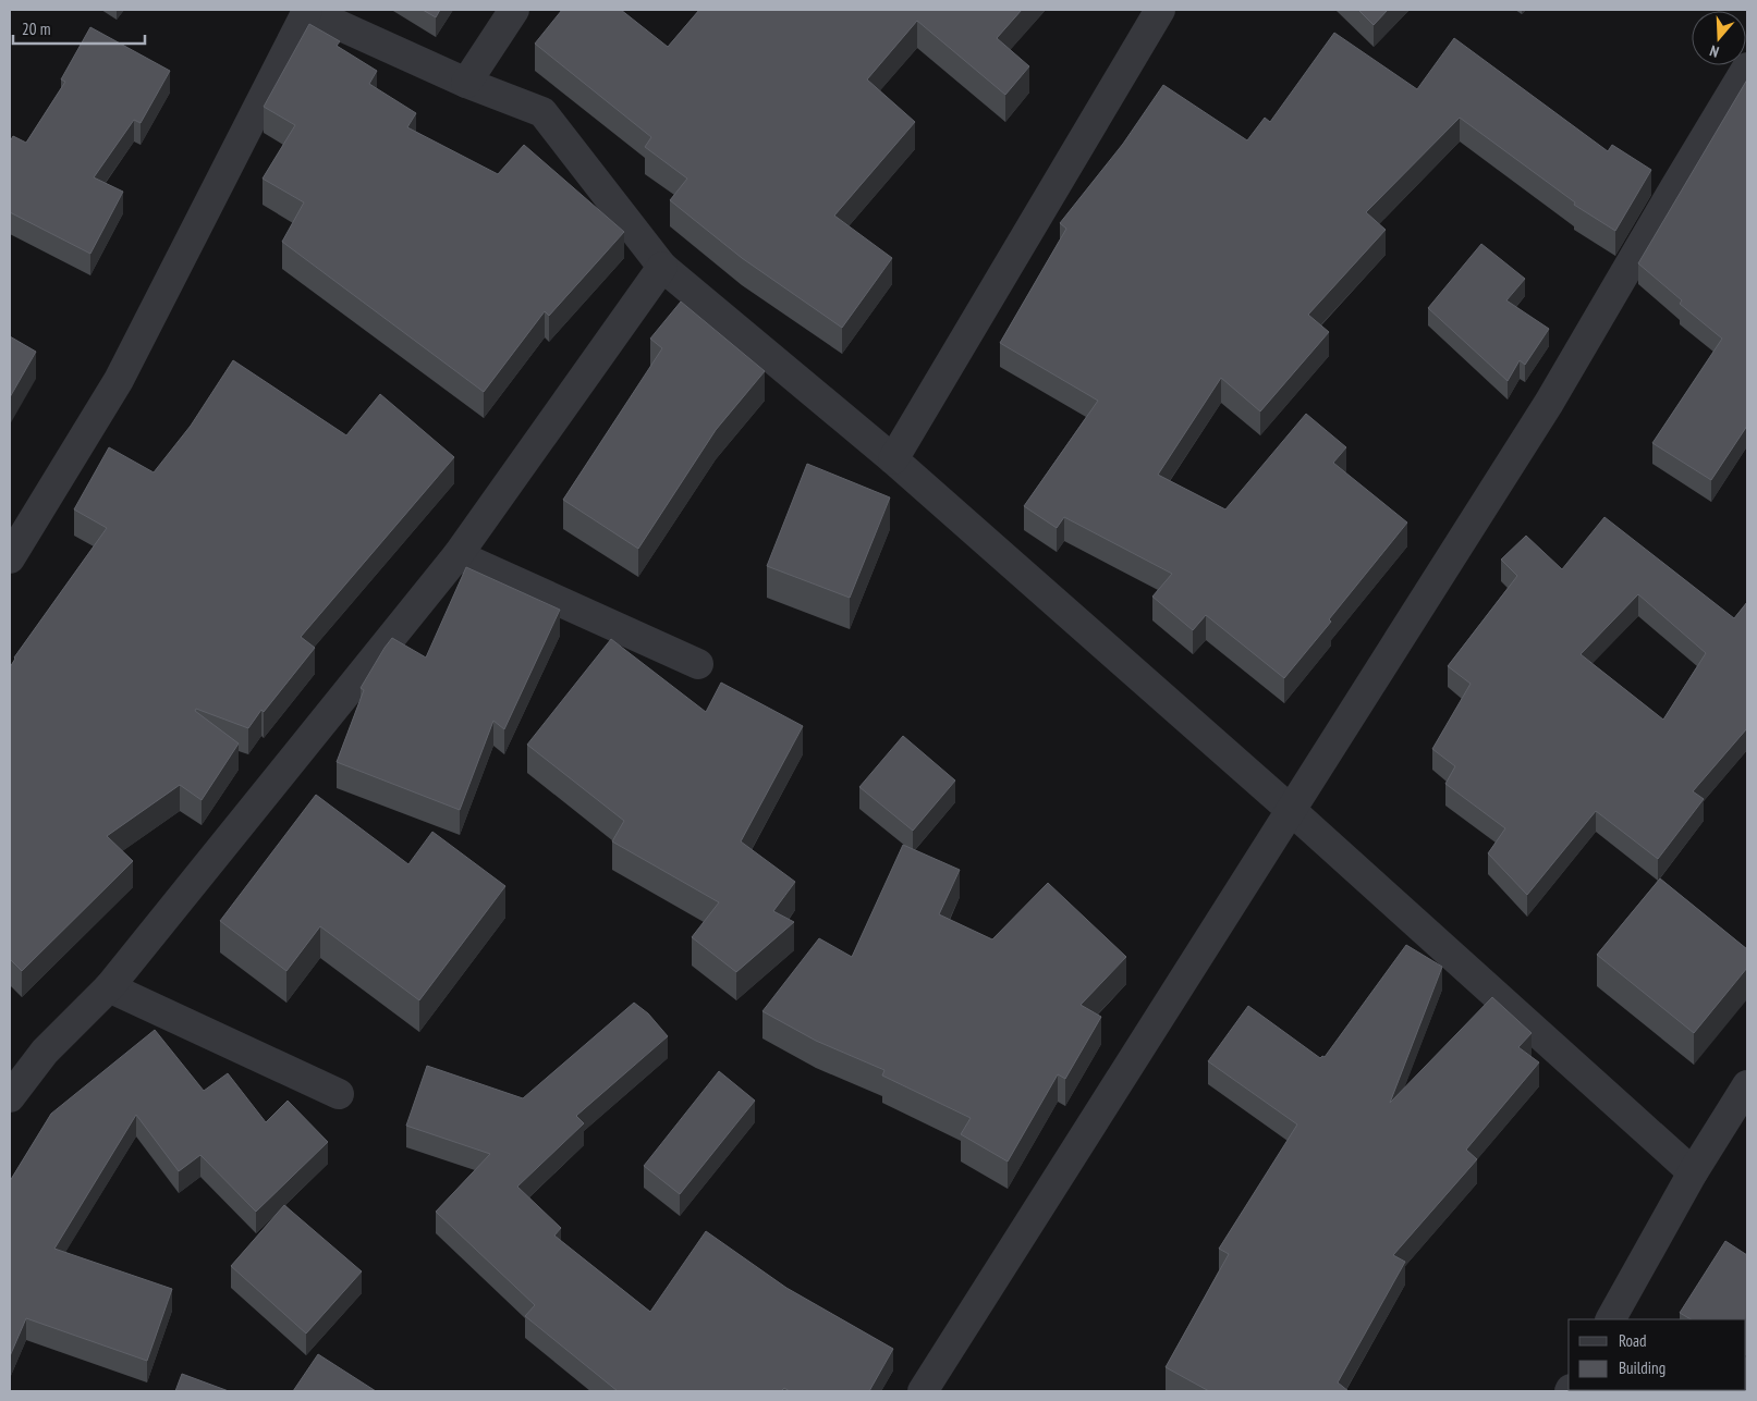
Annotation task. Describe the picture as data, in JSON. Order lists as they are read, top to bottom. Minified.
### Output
{"legend":["Road","Building"],"scale_bar":"20 m","north":"bottom"}
